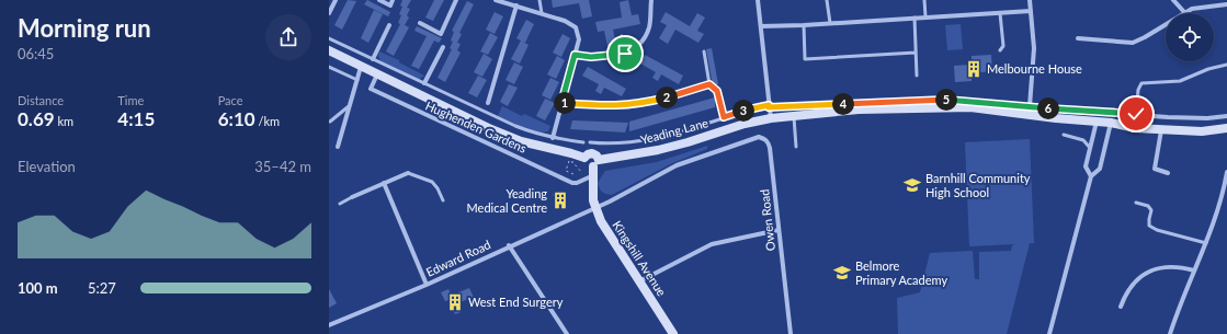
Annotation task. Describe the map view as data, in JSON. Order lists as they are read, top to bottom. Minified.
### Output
{"streets":{"street":["Hughenden Gardens","Yeading Lane","Owen Road","Edward Road","Kingshill Avenue"]},"crossings":[["Hughenden Gardens","Yeading Lane"],["Yeading Lane","Kingshill Avenue"],["Owen Road","Edward Road"],["Owen Road","Kingshill Avenue"],["Edward Road","Kingshill Avenue"]],"places":{"building":["Melbourne House","Yeading Medical Centre","West End Surgery"],"school or university":["Barnhill Community High School","Belmore Primary Academy"]},"page":{"heading":["Morning run","06:45"],"stats":[["Distance","0.69 km"],["Time","4:15"],["Pace","6:10 /km"]],"pins":["2","5","1","4","6","3"],"chart":["Elevation","35–42 m"],"list":[{"name":"100 m","note":"5:27"}]}}
